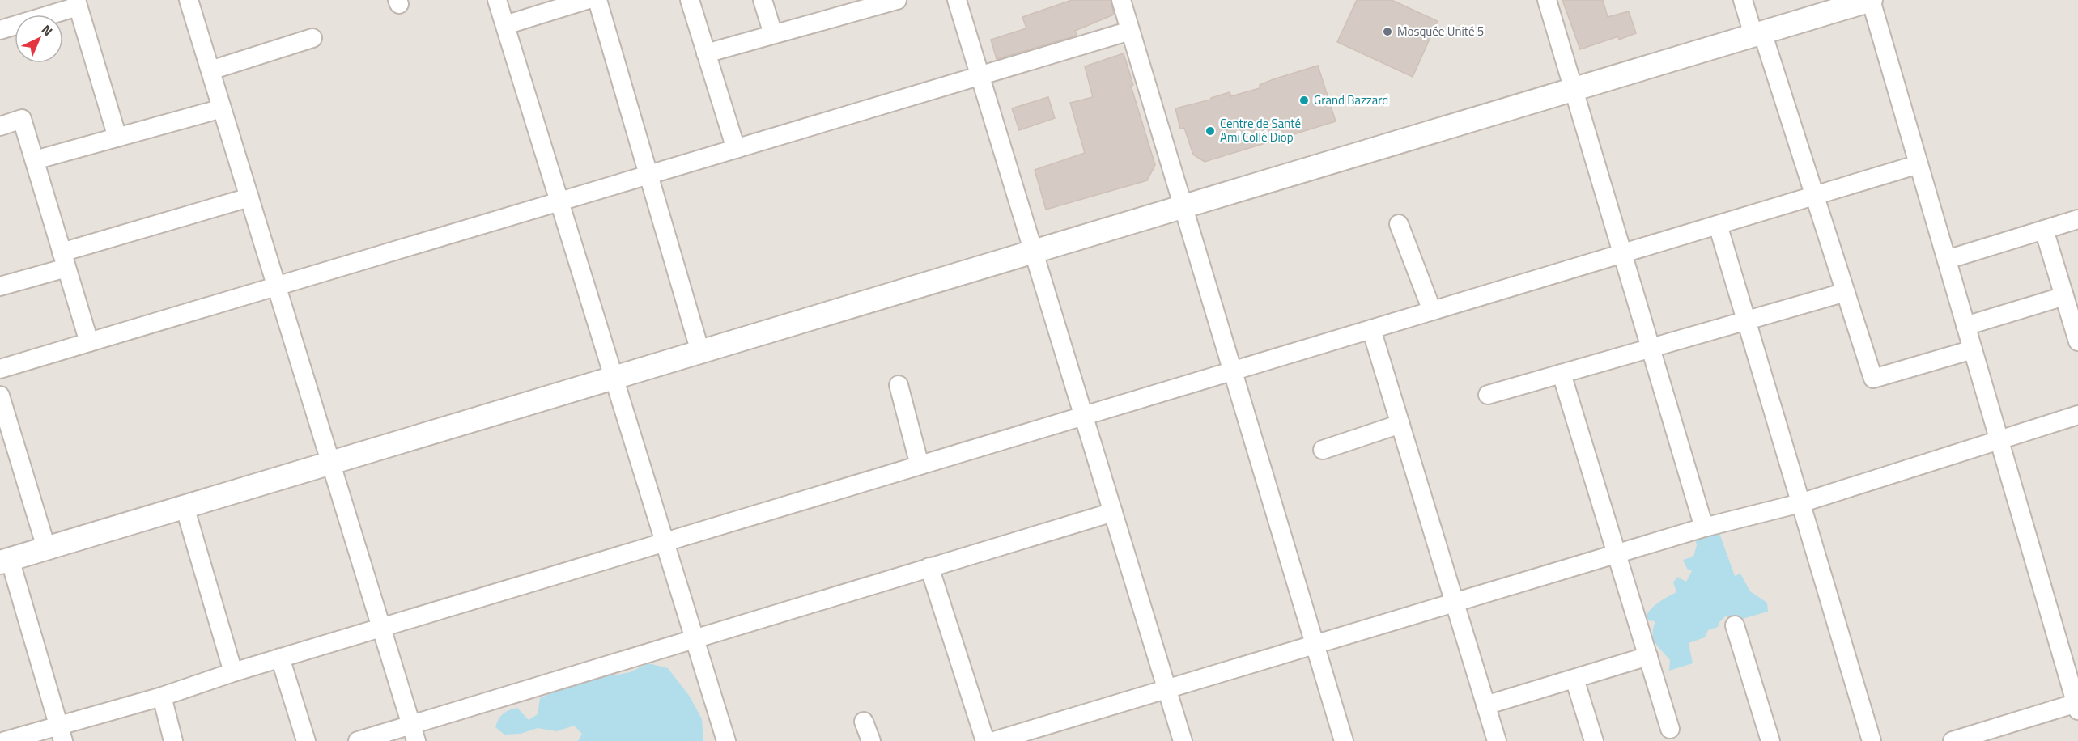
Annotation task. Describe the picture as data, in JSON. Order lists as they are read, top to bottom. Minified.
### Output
{"places":["Mosquée Unité 5","Grand Bazzard","Centre de Santé Ami Collé Diop"],"north":"top right"}
